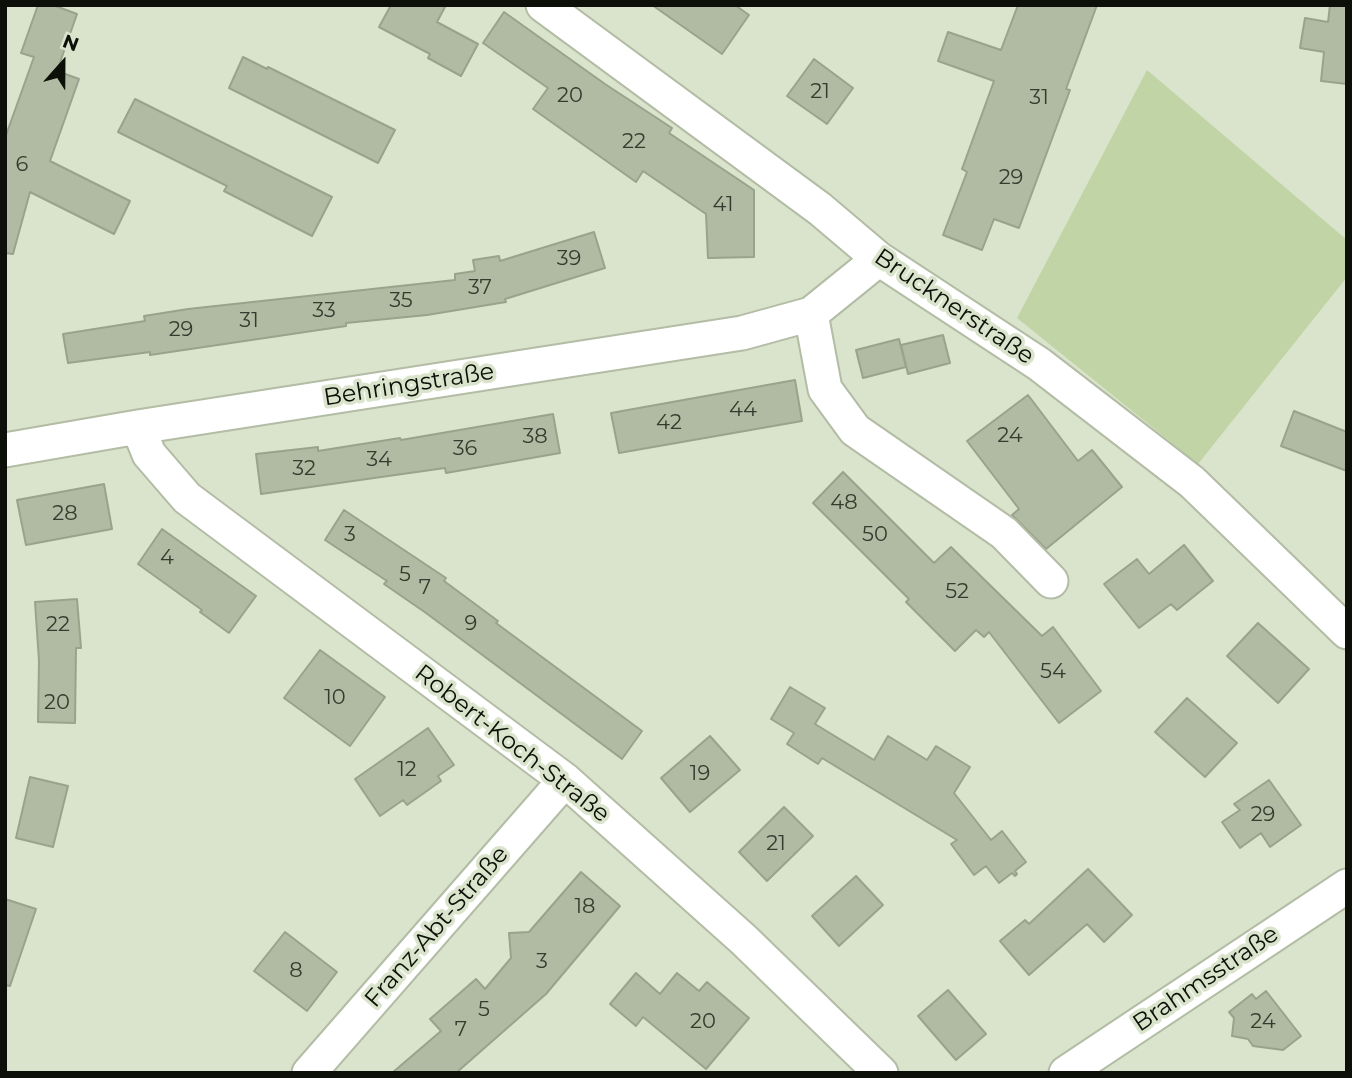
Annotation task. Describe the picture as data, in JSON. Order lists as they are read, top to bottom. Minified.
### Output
{"streets":{"street":["Brucknerstraße","Behringstraße","Robert-Koch-Straße","Franz-Abt-Straße","Brahmsstraße"]},"crossings":[["Brucknerstraße","Behringstraße"],["Behringstraße","Robert-Koch-Straße"],["Robert-Koch-Straße","Franz-Abt-Straße"]],"house_numbers":["21","20","31","22","6","29","41","39","37","35","33","31","29","44","42","24","38","36","34","32","48","28","3","50","4","5","7","52","9","22","54","10","20","12","19","29","21","18","3","8","5","20","24","7"],"north":"top"}
